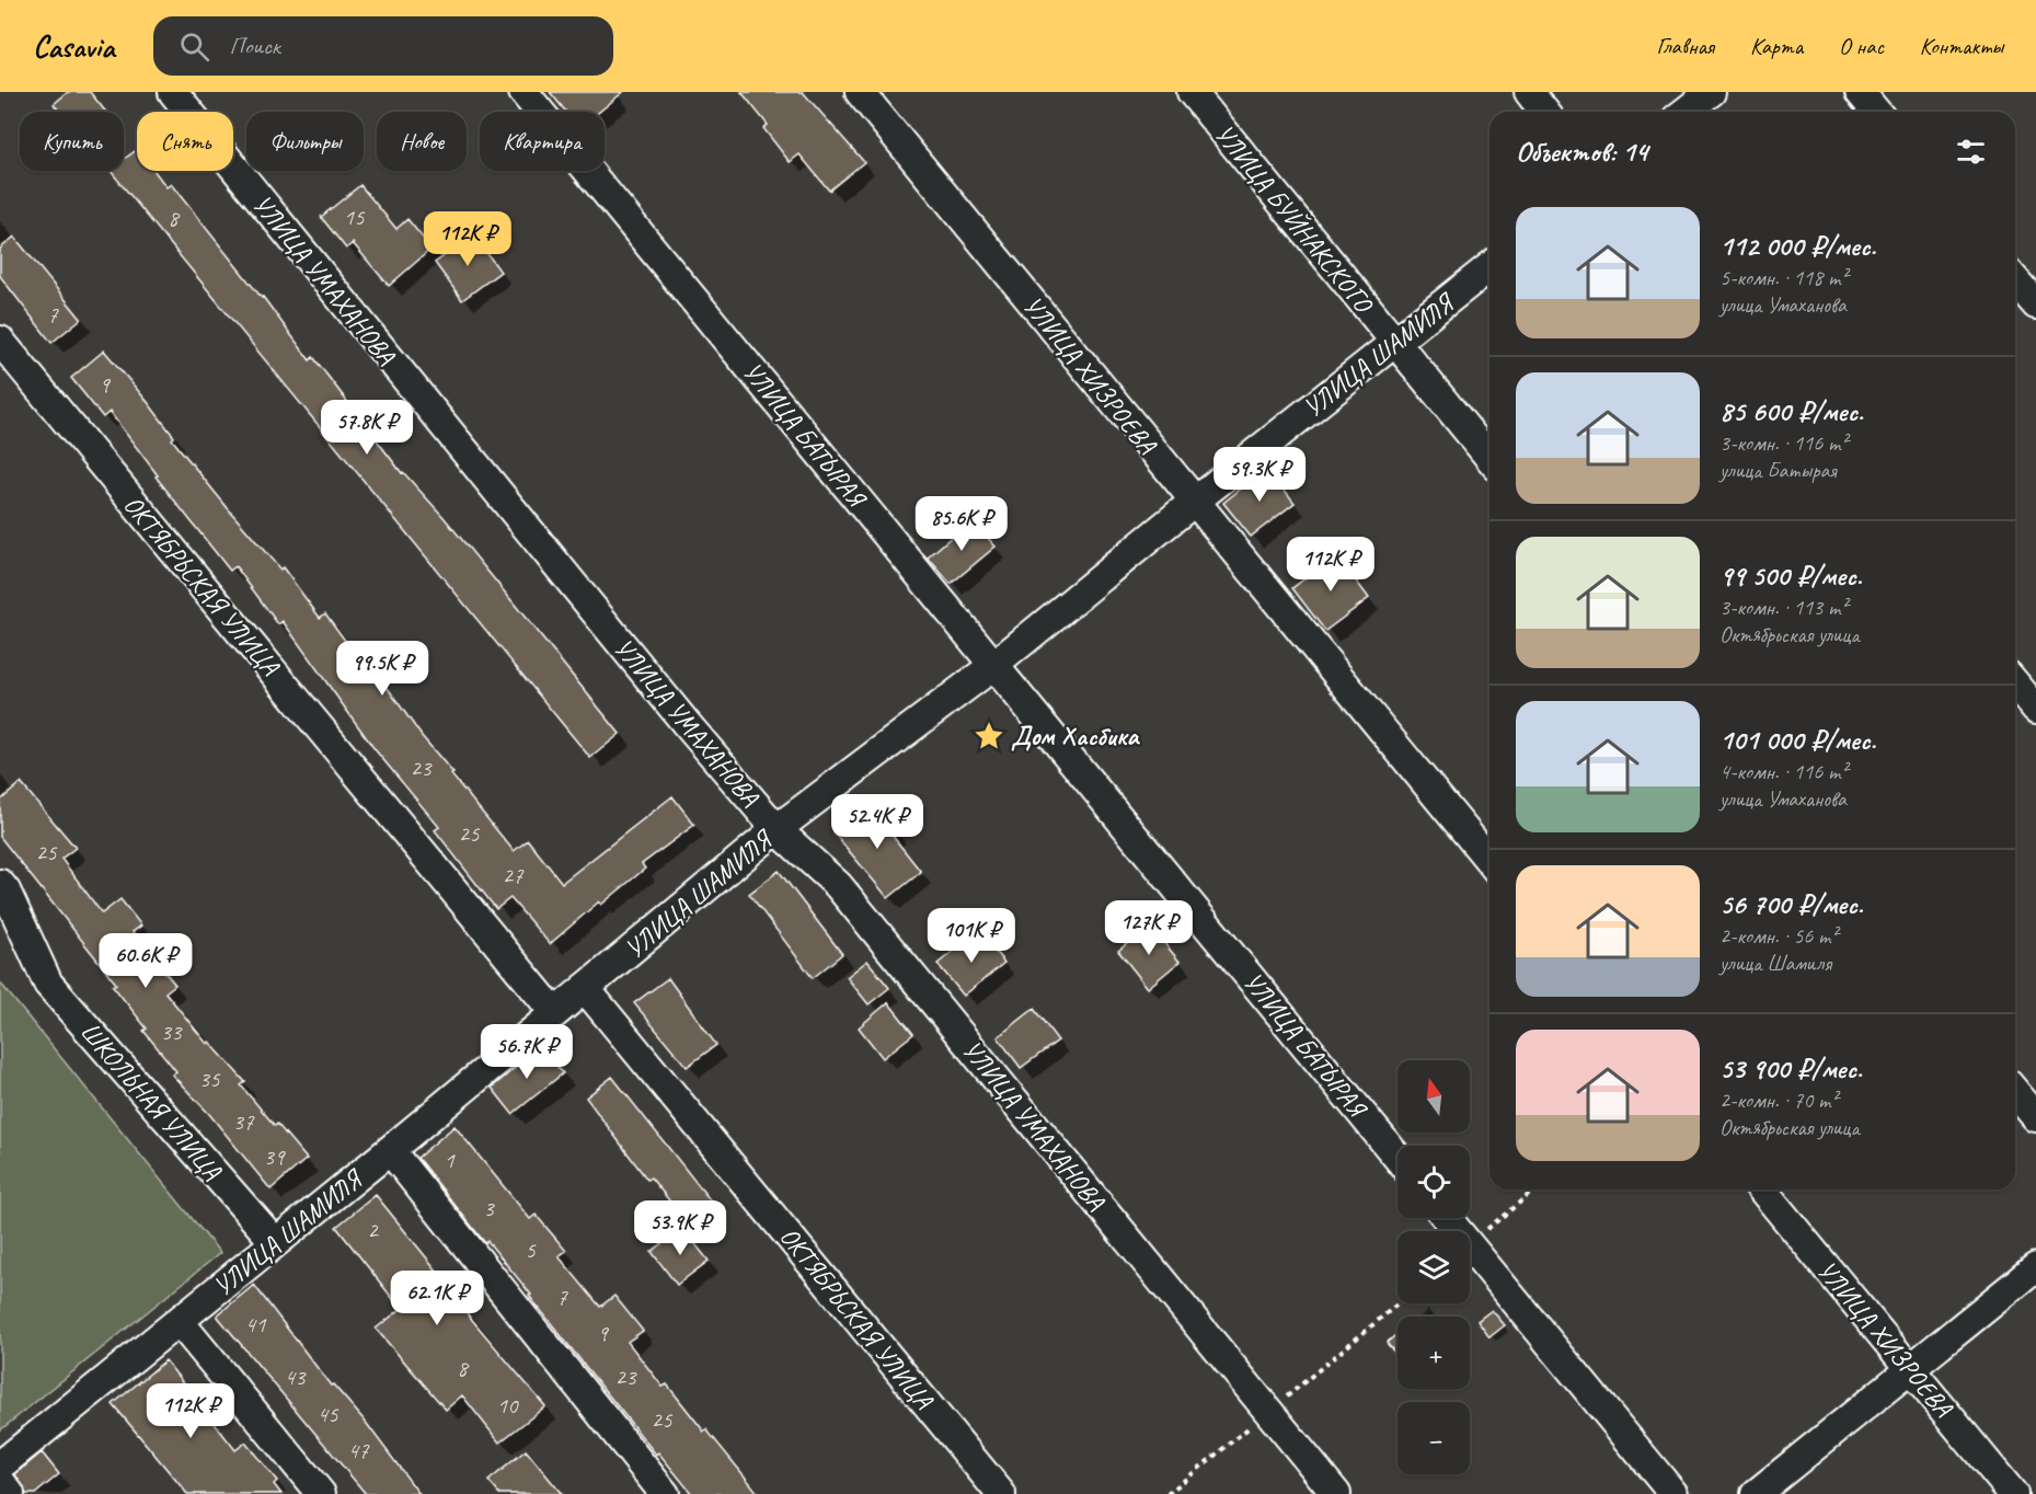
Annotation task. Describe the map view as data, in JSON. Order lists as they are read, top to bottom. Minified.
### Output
{"streets":{"street":["УЛИЦА БУЙНАКСКОГО","УЛИЦА УМАХАНОВА","УЛИЦА ШАМИЛЯ","УЛИЦА ХИЗРОЕВА","УЛИЦА БАТЫРАЯ","ОКТЯБРЬСКАЯ УЛИЦА","ШКОЛЬНАЯ УЛИЦА"]},"crossings":[["УЛИЦА БУЙНАКСКОГО","УЛИЦА ШАМИЛЯ"],["УЛИЦА УМАХАНОВА","УЛИЦА ШАМИЛЯ"],["УЛИЦА ШАМИЛЯ","УЛИЦА ХИЗРОЕВА"],["УЛИЦА ШАМИЛЯ","УЛИЦА БАТЫРАЯ"],["УЛИЦА ШАМИЛЯ","ОКТЯБРЬСКАЯ УЛИЦА"],["УЛИЦА ШАМИЛЯ","ШКОЛЬНАЯ УЛИЦА"]],"places":{"place":["Дом Хасбика"]},"house_numbers":["15","8","7","9","23","25","25","27","33","35","37","39","1","3","2","5","7","41","9","8","43","23","10","45","25","47"],"north":"top","page":{"header":"Casavia","search":"Поиск","nav":["Главная","Карта","О нас","Контакты"],"chip":["Купить","Снять","Фильтры","Новое","Квартира"],"heading":"Объектов: 14","list":[{"name":"112 000 ₽/мес.","note":"5-комн. · 118 m² · улица Умаханова"},{"name":"85 600 ₽/мес.","note":"3-комн. · 116 m² · улица Батырая"},{"name":"99 500 ₽/мес.","note":"3-комн. · 113 m² · Октябрьская улица"},{"name":"101 000 ₽/мес.","note":"4-комн. · 116 m² · улица Умаханова"},{"name":"56 700 ₽/мес.","note":"2-комн. · 56 m² · улица Шамиля"},{"name":"53 900 ₽/мес.","note":"2-комн. · 70 m² · Октябрьская улица"}],"price":["112K ₽","57.8K ₽","59.3K ₽","85.6K ₽","112K ₽","99.5K ₽","52.4K ₽","127K ₽","101K ₽","60.6K ₽","56.7K ₽","53.9K ₽","62.1K ₽","112K ₽"],"map_buttons":["+","−"]}}
